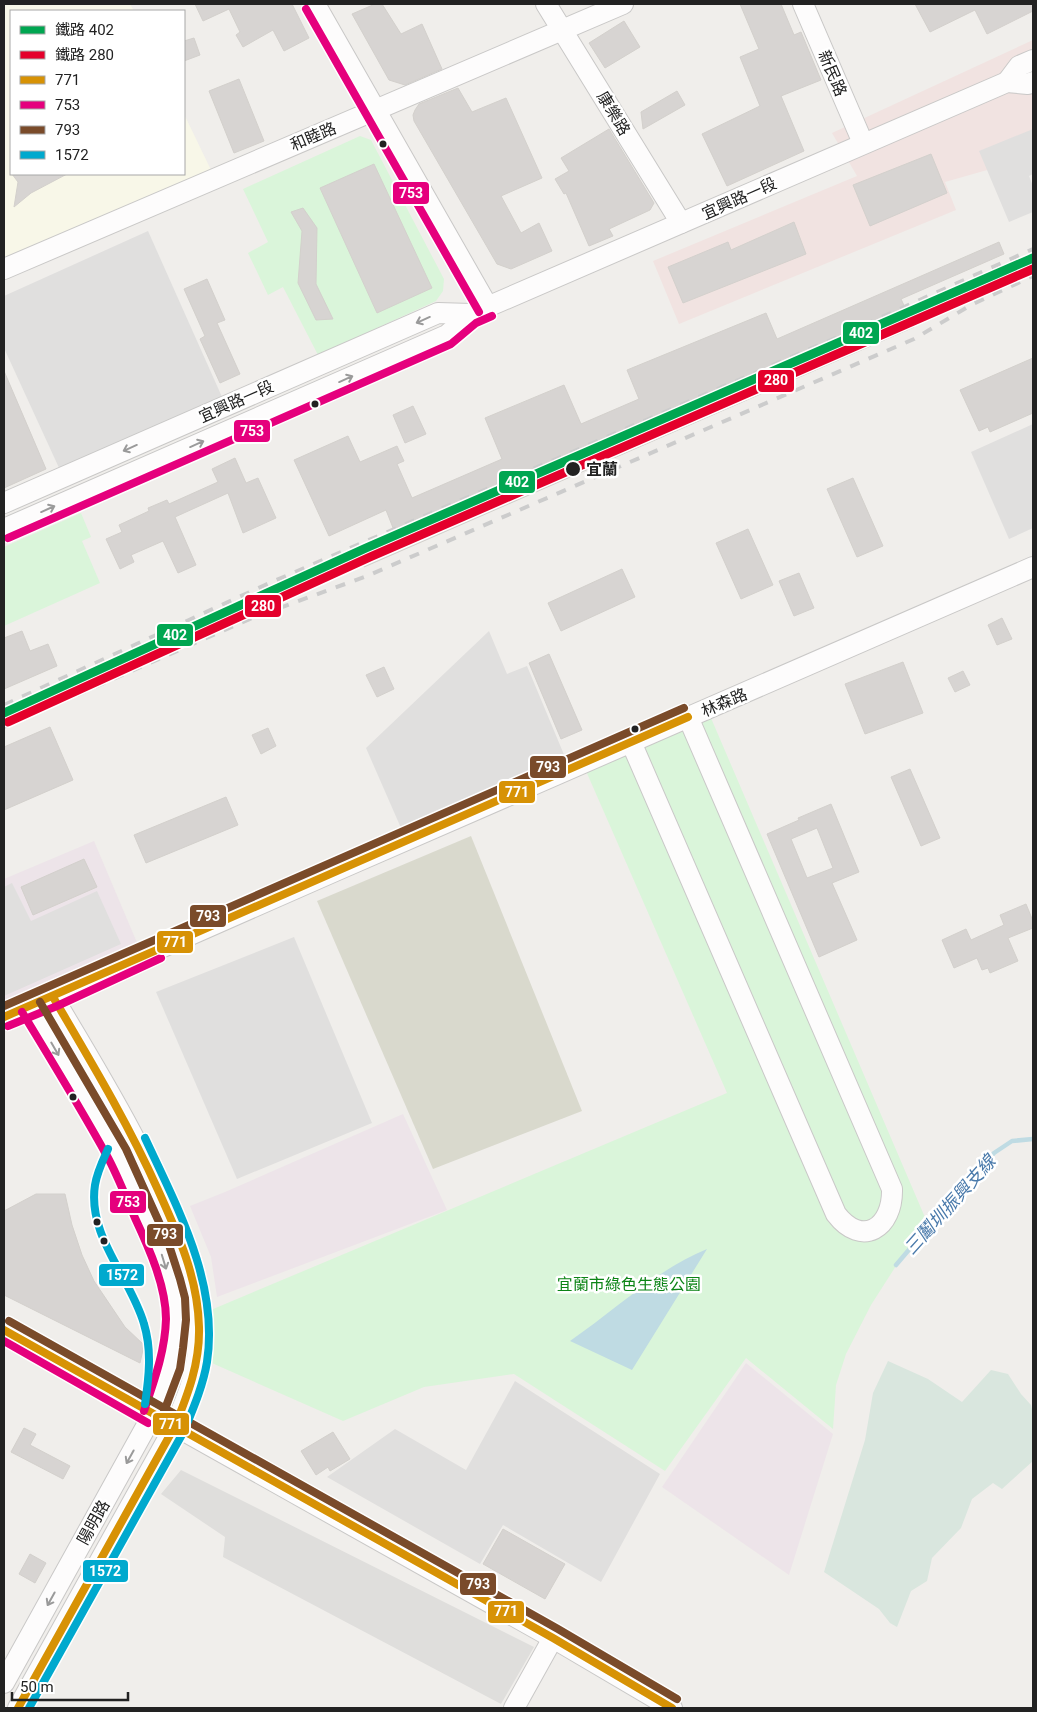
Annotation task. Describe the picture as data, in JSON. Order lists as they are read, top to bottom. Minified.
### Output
{"streets":{"street":["新民路","康樂路","和睦路","宜興路一段","林森路","陽明路"]},"crossings":[["新民路","宜興路一段"],["康樂路","和睦路"],["康樂路","宜興路一段"],["林森路","陽明路"]],"water":["三鬮圳振興支線"],"parks":["宜蘭市綠色生態公園"],"places":["宜蘭"],"lines":["transit line 753","rail line 402","rail line 280","transit line 793","transit line 771","transit line 1572"],"legend":["鐵路 402","鐵路 280","771","753","793","1572"],"scale_bar":"50 m"}
